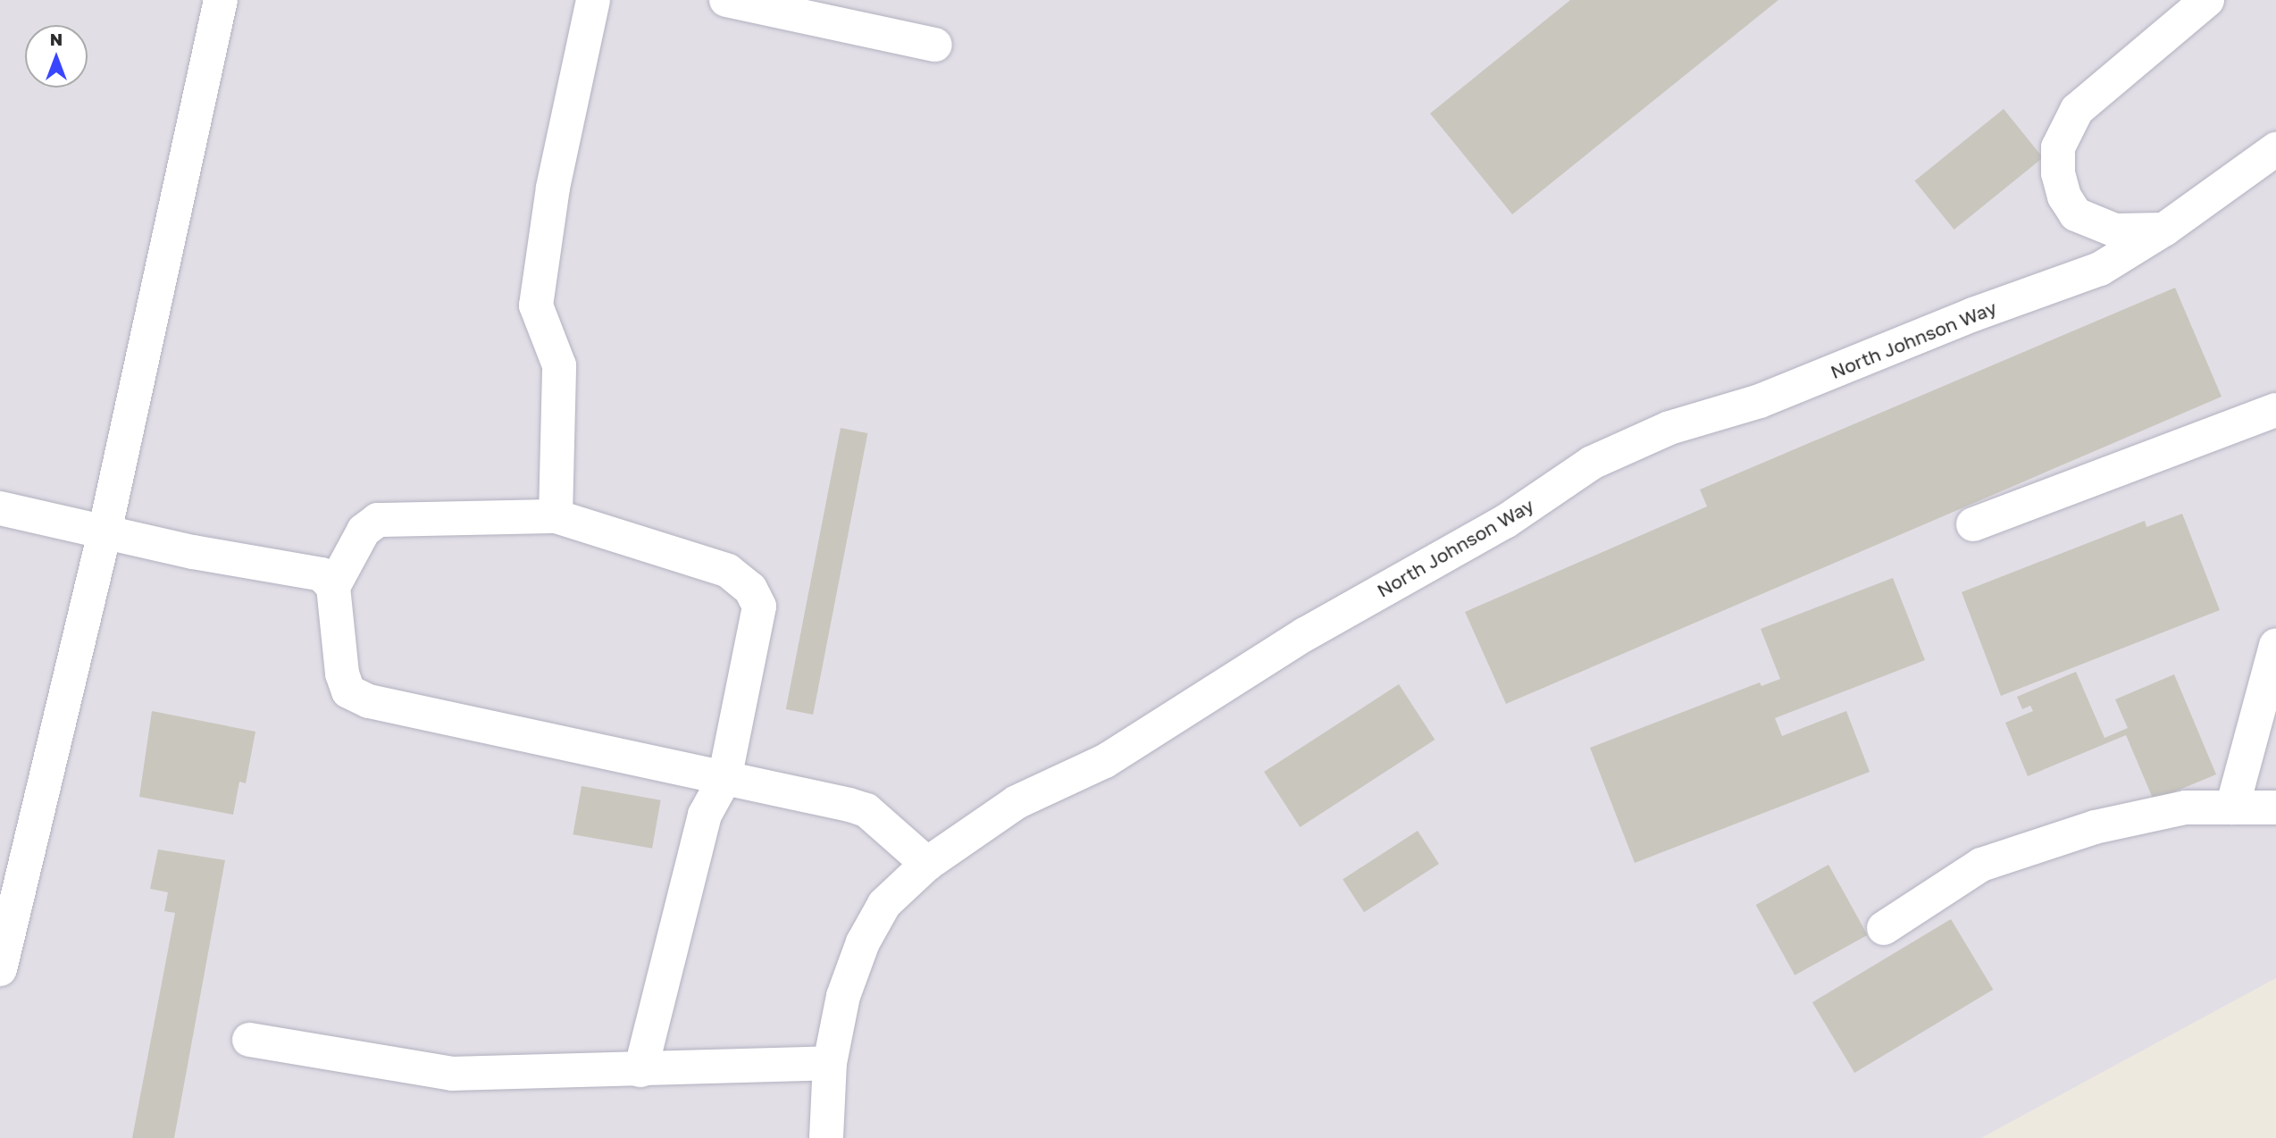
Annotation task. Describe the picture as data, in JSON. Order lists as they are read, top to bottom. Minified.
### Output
{"streets":{"lane":["North Johnson Way"]},"north":"top"}
